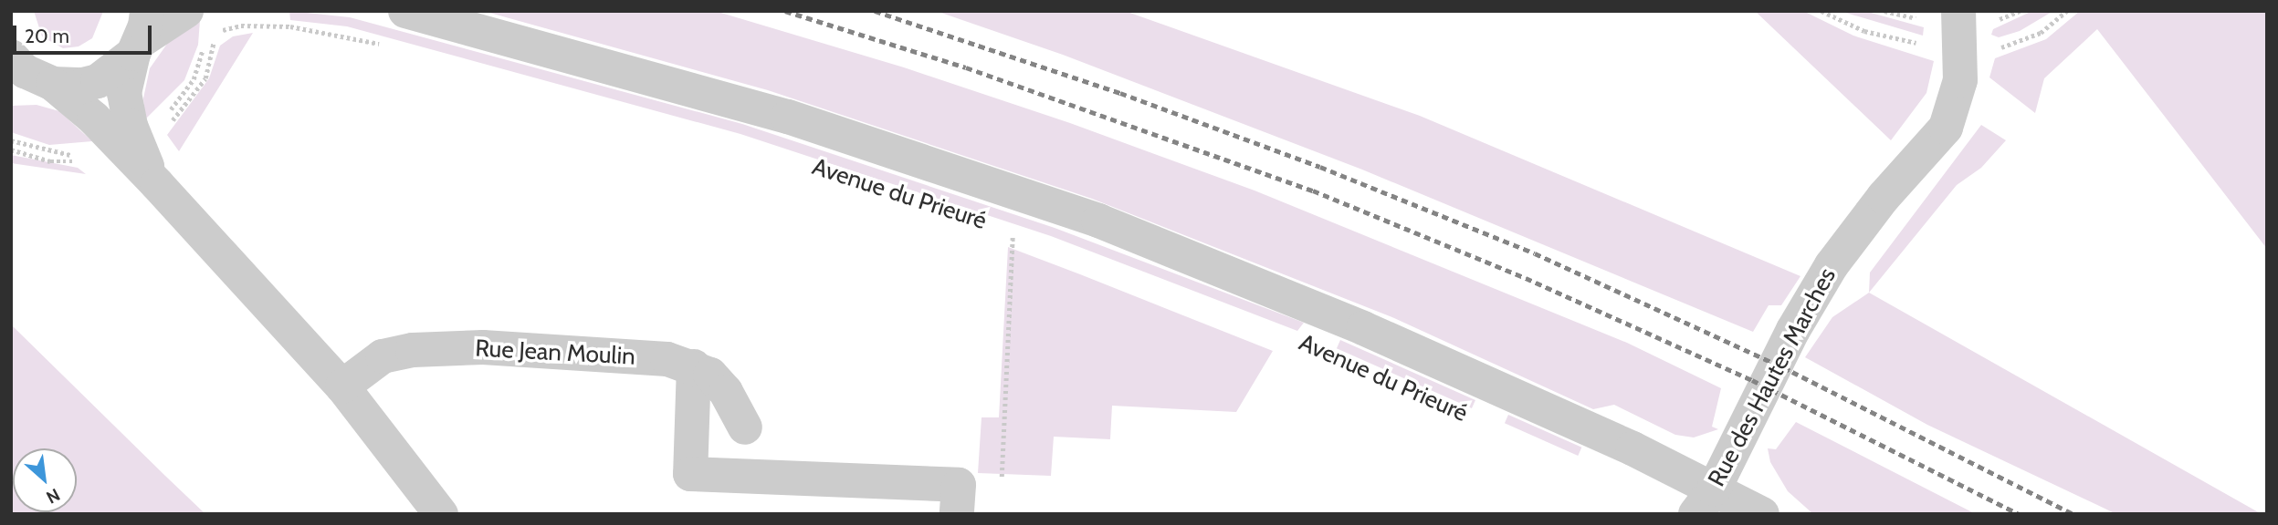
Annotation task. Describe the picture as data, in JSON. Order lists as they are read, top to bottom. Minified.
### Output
{"streets":{"street":["Avenue du Prieuré","Rue Jean Moulin","Rue des Hautes Marches"]},"crossings":[["Avenue du Prieuré","Rue des Hautes Marches"]],"scale_bar":"20 m","north":"bottom right"}
